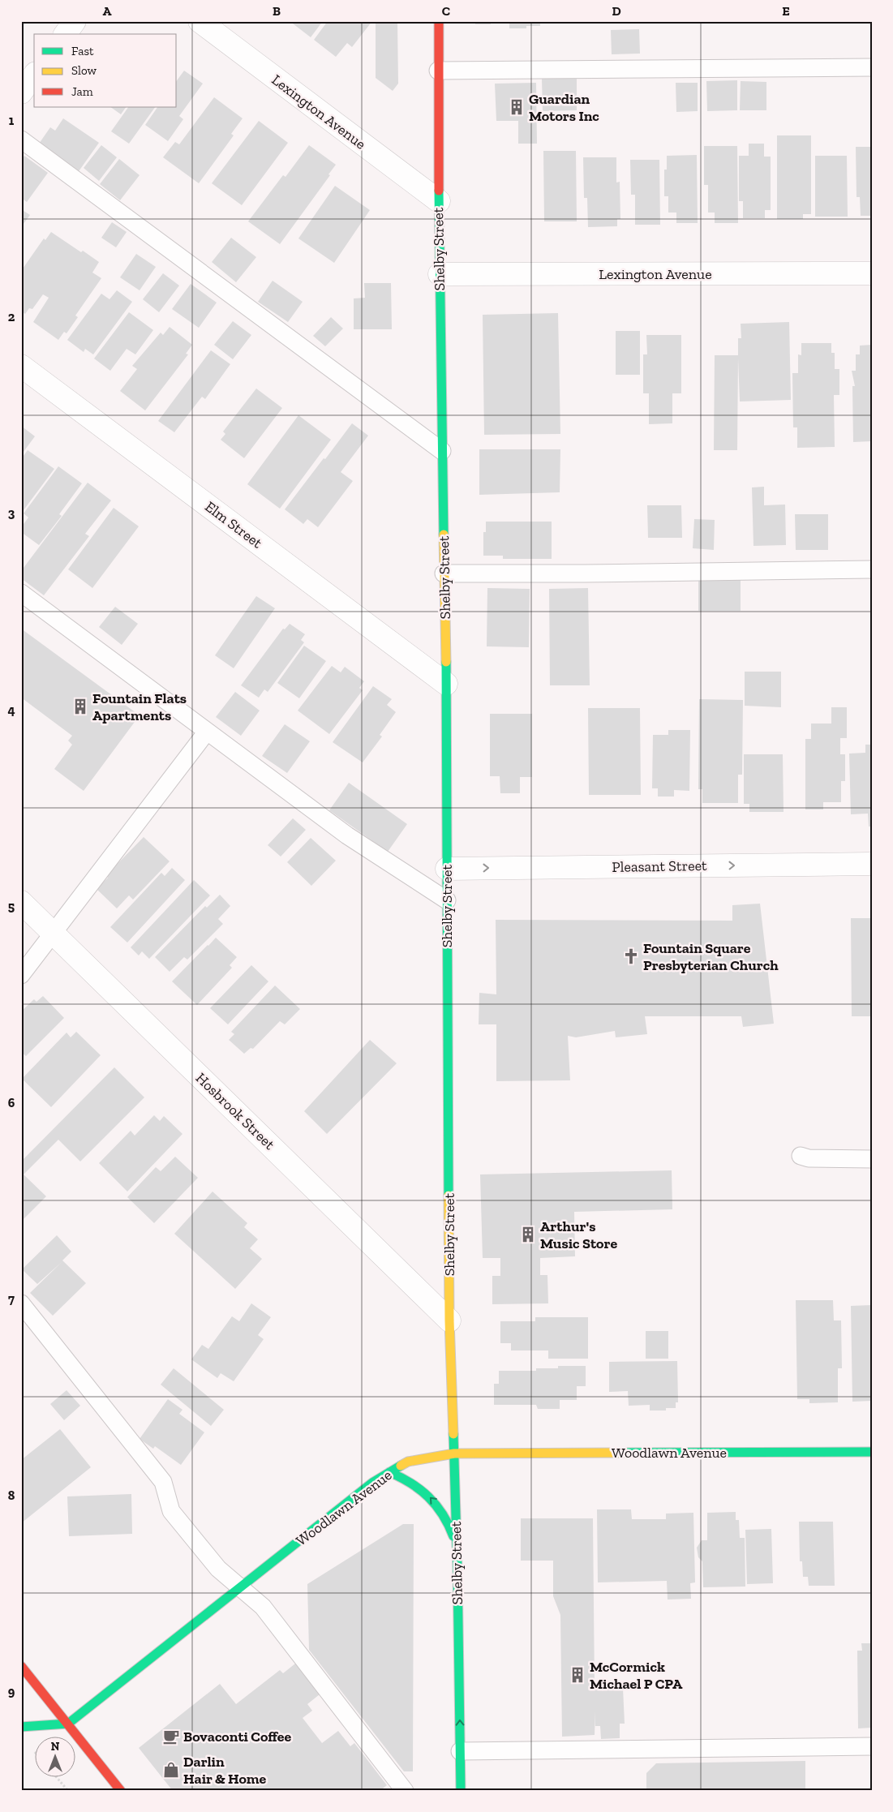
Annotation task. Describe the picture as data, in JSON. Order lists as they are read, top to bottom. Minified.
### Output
{"streets":{"main road":["Shelby Street","Woodlawn Avenue"],"street":["Lexington Avenue","Elm Street","Pleasant Street","Hosbrook Street"]},"crossings":[["Lexington Avenue","Shelby Street"],["Shelby Street","Elm Street"],["Shelby Street","Pleasant Street"],["Shelby Street","Hosbrook Street"],["Shelby Street","Woodlawn Avenue"]],"one_way":["Pleasant Street"],"places":{"building":["Guardian Motors Inc","Fountain Flats Apartments","Arthur's Music Store","McCormick Michael P CPA"],"church":["Fountain Square Presbyterian Church"],"cafe":["Bovaconti Coffee"],"shop":["Darlin Hair & Home"]},"legend":["Fast","Slow","Jam"],"north":"top","grid":{"columns":["A","B","C","D","E"],"rows":["1","2","3","4","5","6","7","8","9"]}}
